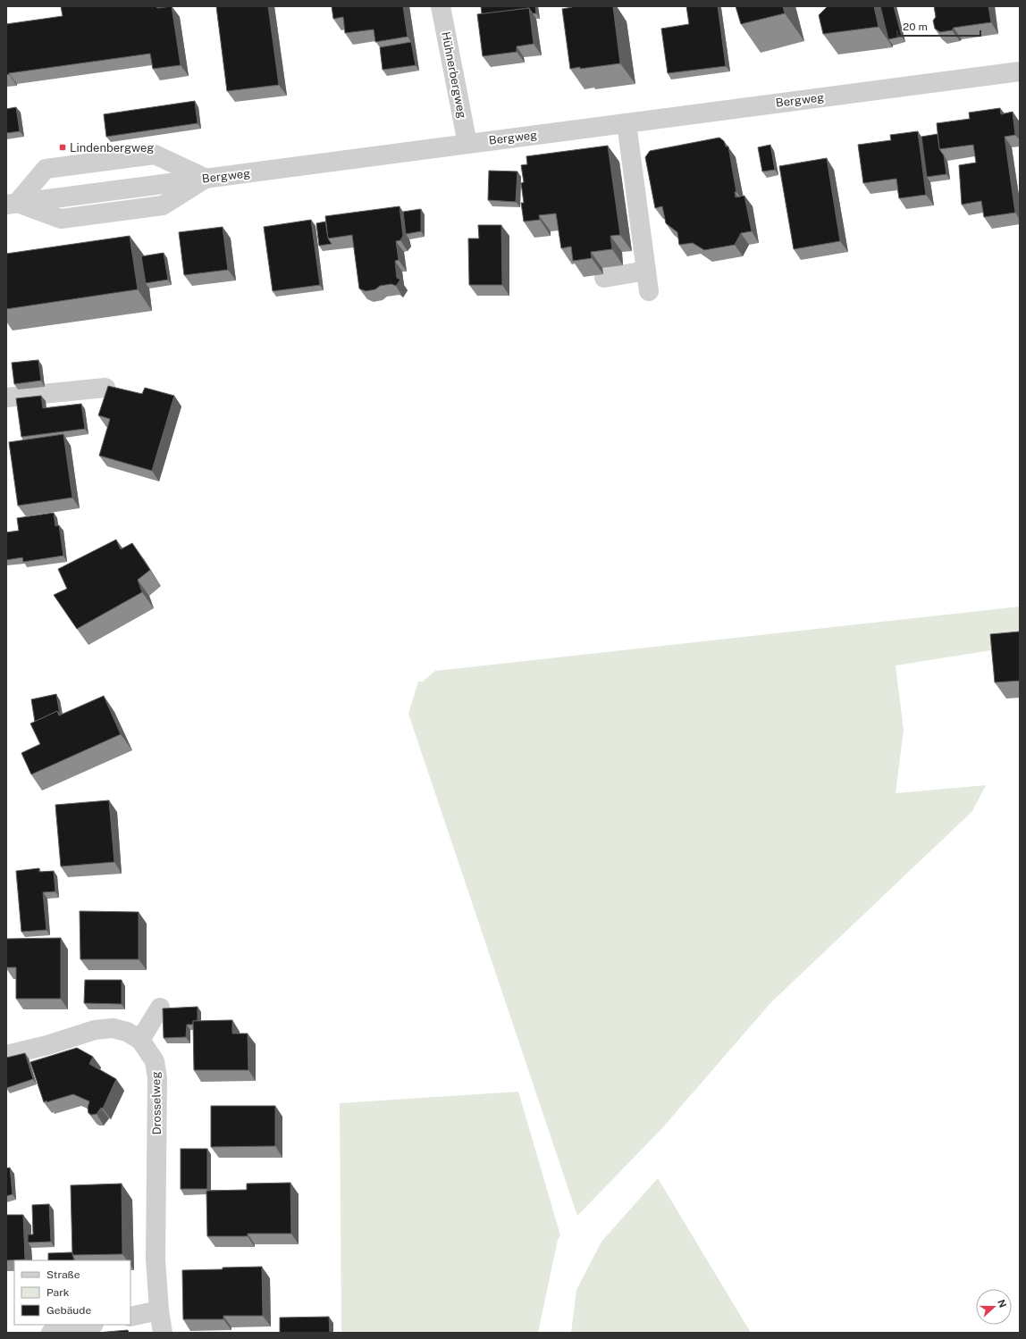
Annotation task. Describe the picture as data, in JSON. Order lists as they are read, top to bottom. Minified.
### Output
{"streets":{"street":["Hühnerbergweg","Bergweg","Drosselweg"]},"crossings":[["Hühnerbergweg","Bergweg"]],"places":{"transit":["Lindenbergweg"]},"legend":["Straße","Park","Gebäude"],"scale_bar":"20 m","north":"right"}
